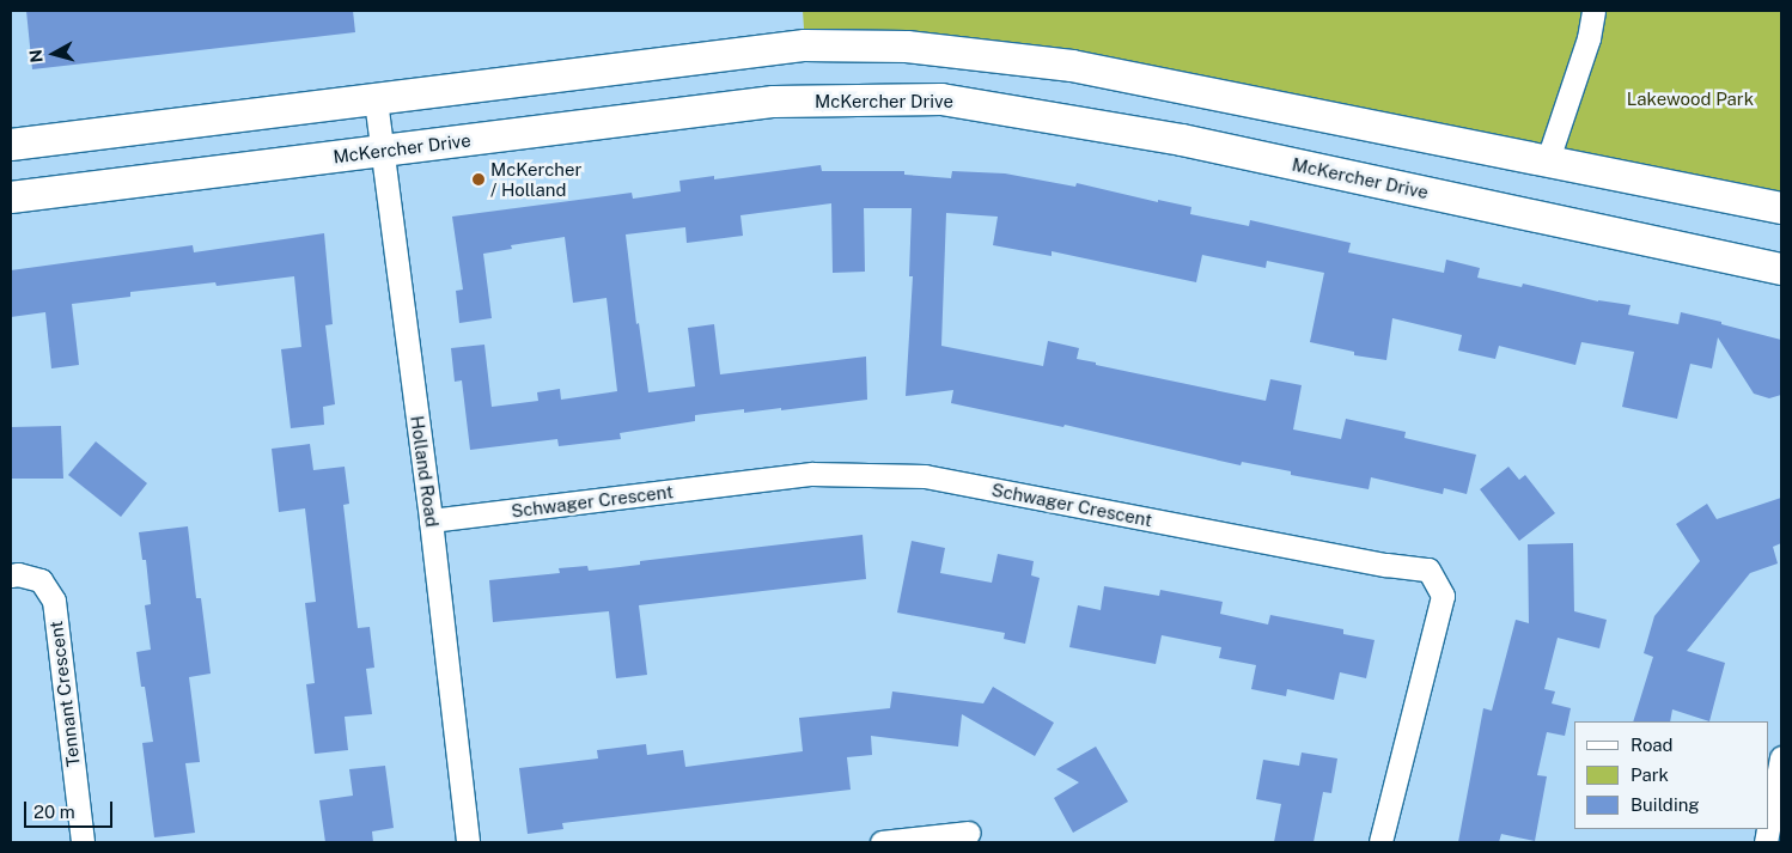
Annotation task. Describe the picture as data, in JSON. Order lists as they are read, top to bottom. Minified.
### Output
{"streets":{"main road":["McKercher Drive"],"street":["Holland Road","Schwager Crescent","Tennant Crescent"]},"crossings":[["McKercher Drive","Holland Road"],["Holland Road","Schwager Crescent"]],"parks":["Lakewood Park"],"places":["McKercher / Holland"],"legend":["Road","Park","Building"],"scale_bar":"20 m","north":"left"}
